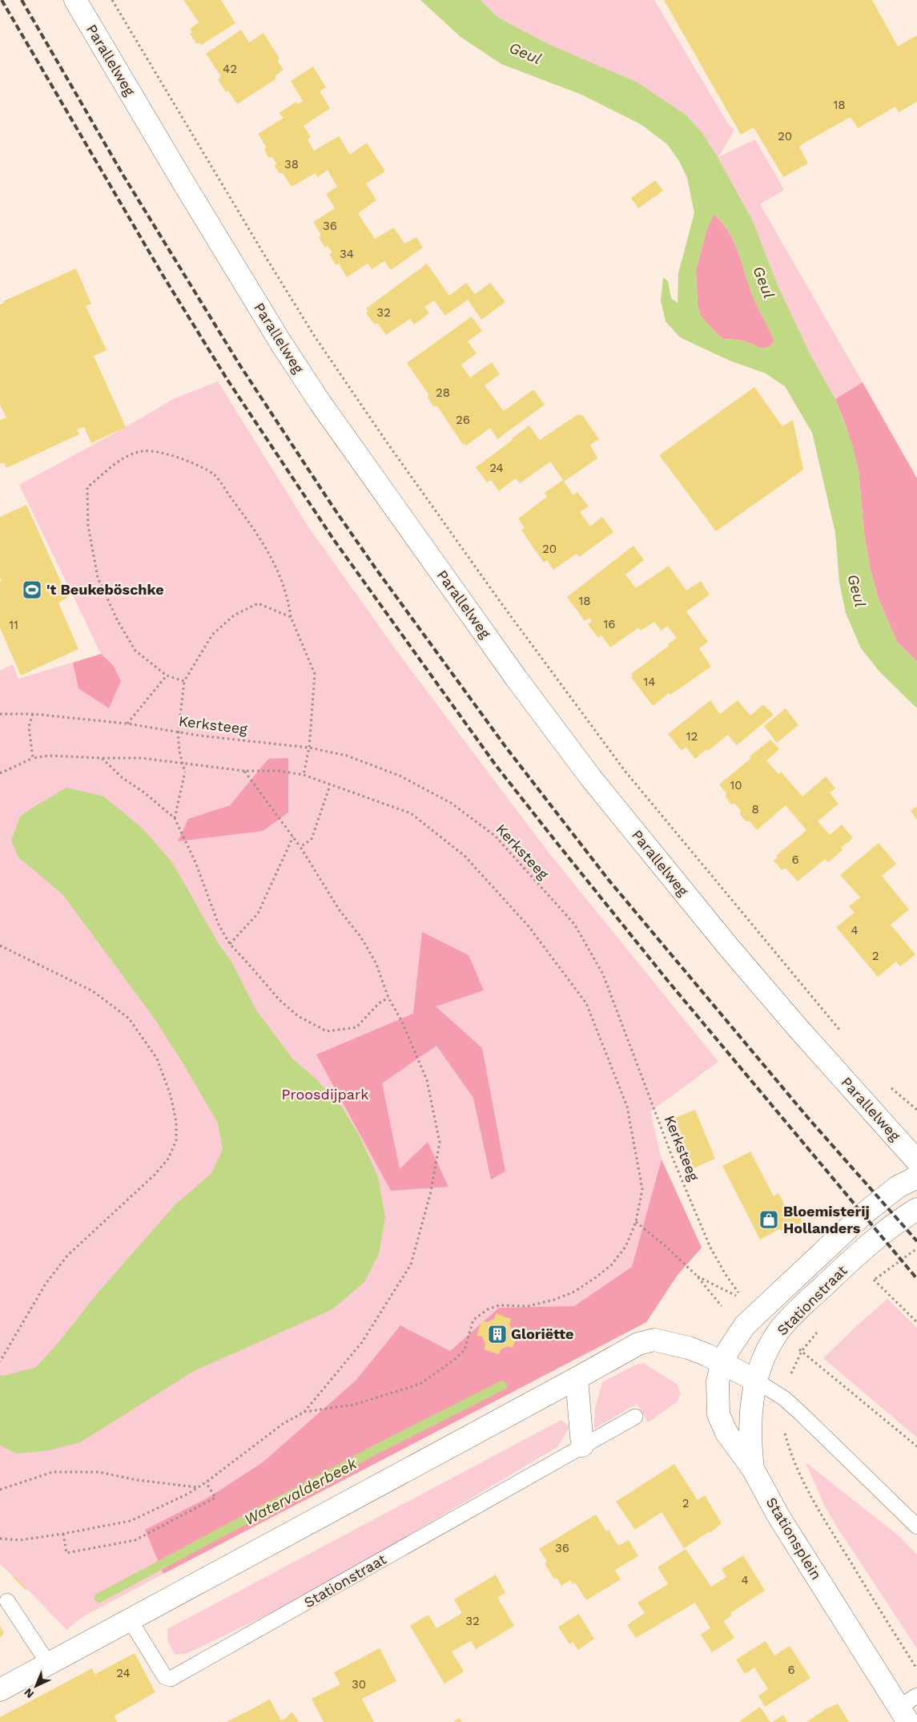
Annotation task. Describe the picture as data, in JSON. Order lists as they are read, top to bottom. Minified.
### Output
{"streets":{"street":["Parallelweg","Stationstraat","Stationsplein"],"path":["Kerksteeg"]},"crossings":[["Stationstraat","Stationsplein"]],"water":["Geul","Watervalderbeek"],"parks":["Proosdijpark"],"places":{"sports":["'t Beukeböschke"],"shop":["Bloemisterij Hollanders"],"building":["Gloriëtte"]},"house_numbers":["42","18","20","38","36","34","32","28","26","24","20","18","16","11","14","12","10","8","6","4","2","2","36","4","32","6","24","30"],"north":"bottom left"}
